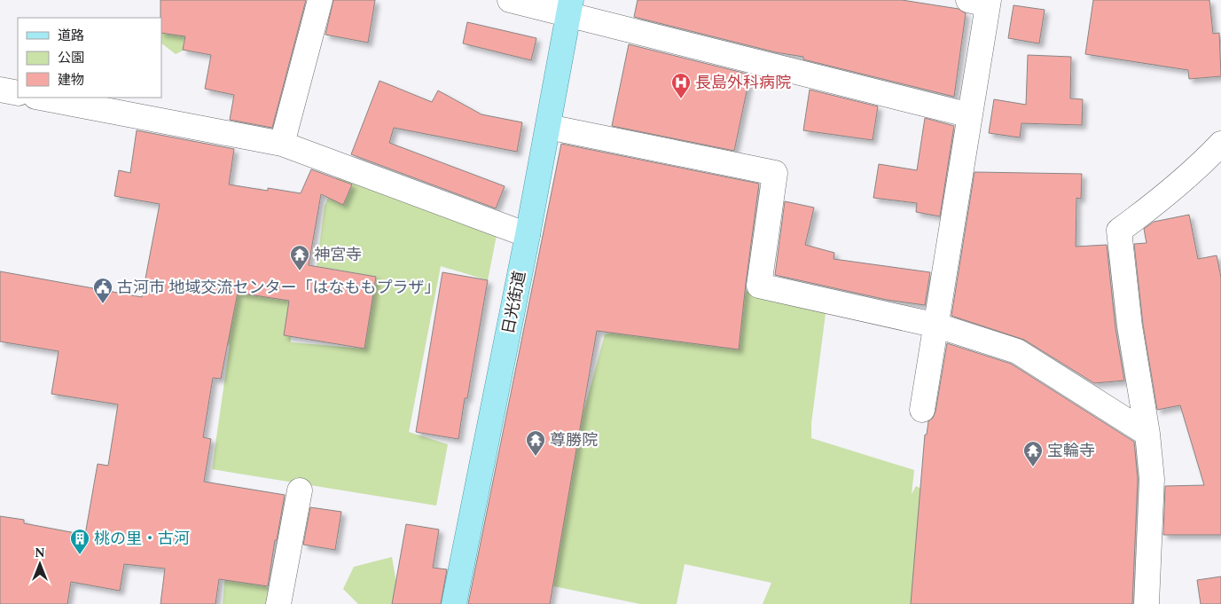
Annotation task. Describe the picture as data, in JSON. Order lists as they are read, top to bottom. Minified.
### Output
{"streets":{"main road":["日光街道"]},"places":{"hospital":["長島外科病院"],"temple":["神宮寺","尊勝院","宝輪寺"],"public building":["古河市 地域交流センター「はなももプラザ」"],"building":["桃の里・古河"]},"legend":["道路","公園","建物"],"north":"top"}
